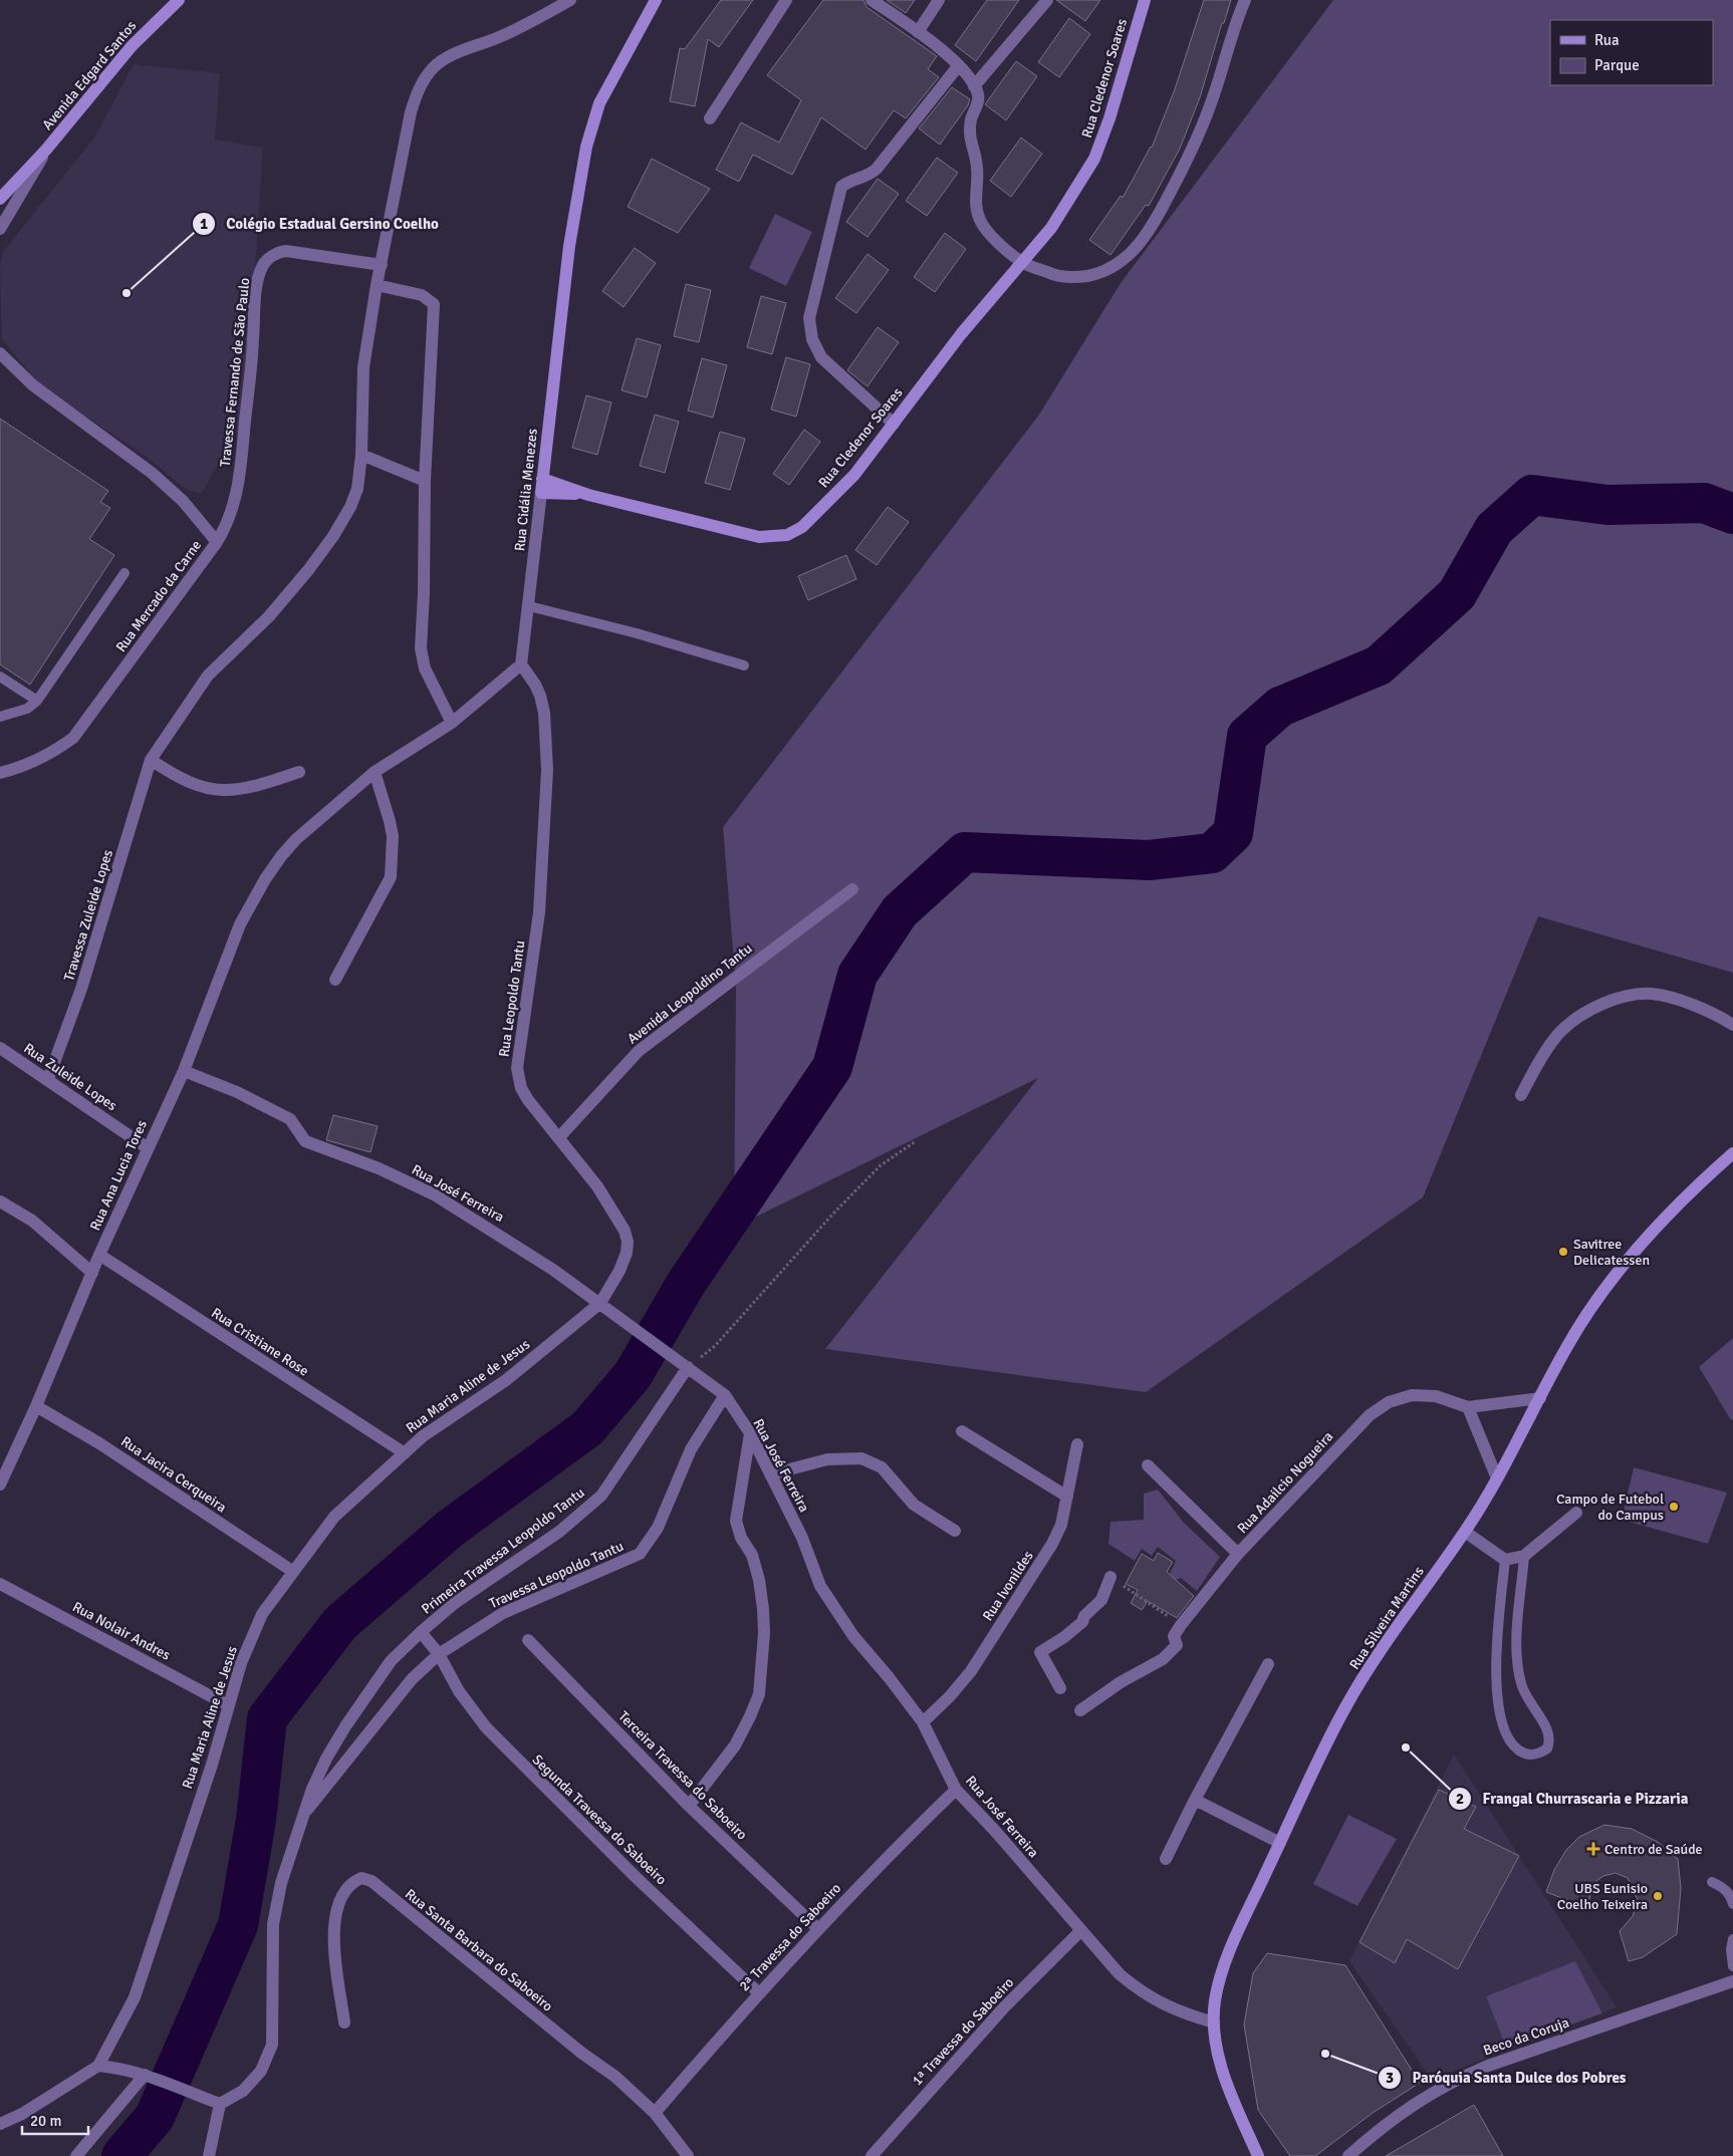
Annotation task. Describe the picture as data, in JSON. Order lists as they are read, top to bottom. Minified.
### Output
{"streets":{"street":["Avenida Edgard Santos","Rua Cledenor Soares","Travessa Fernando de São Paulo","Rua Cidália Menezes","Rua Mercado da Carne","Travessa Zuleide Lopes","Avenida Leopoldino Tantu","Rua Leopoldo Tantu","Rua Zuleide Lopes","Rua Ana Lucia Tores","Rua José Ferreira","Rua Cristiane Rose","Rua Maria Aline de Jesus","Rua Jacira Cerqueira","Rua Adailcio Nogueira","Primeira Travessa Leopoldo Tantu","Travessa Leopoldo Tantu","Rua Ivonildes","Rua Silveira Martins","Rua Nolair Andres","Terceira Travessa do Saboeiro","Segunda Travessa do Saboeiro","2ª Travessa do Saboeiro","Rua Santa Barbara do Saboeiro","1ª Travessa do Saboeiro","Beco da Coruja"]},"crossings":[["Rua Cledenor Soares","Rua Cidália Menezes"],["Travessa Fernando de São Paulo","Rua Mercado da Carne"],["Travessa Fernando de São Paulo","Travessa Zuleide Lopes"],["Rua Cidália Menezes","Rua Leopoldo Tantu"],["Travessa Zuleide Lopes","Rua Zuleide Lopes"],["Avenida Leopoldino Tantu","Rua Leopoldo Tantu"],["Rua Leopoldo Tantu","Rua José Ferreira"],["Rua Leopoldo Tantu","Rua Maria Aline de Jesus"],["Rua Zuleide Lopes","Rua Ana Lucia Tores"],["Rua Ana Lucia Tores","Rua José Ferreira"],["Rua Ana Lucia Tores","Rua Cristiane Rose"],["Rua Ana Lucia Tores","Rua Jacira Cerqueira"],["Rua José Ferreira","Rua Maria Aline de Jesus"],["Rua José Ferreira","Primeira Travessa Leopoldo Tantu"],["Rua José Ferreira","Travessa Leopoldo Tantu"],["Rua José Ferreira","Rua Ivonildes"],["Rua José Ferreira","Rua Silveira Martins"],["Rua José Ferreira","2ª Travessa do Saboeiro"],["Rua José Ferreira","1ª Travessa do Saboeiro"],["Rua Cristiane Rose","Rua Maria Aline de Jesus"],["Rua Maria Aline de Jesus","Rua Jacira Cerqueira"],["Rua Maria Aline de Jesus","Rua Nolair Andres"],["Rua Adailcio Nogueira","Rua Silveira Martins"],["Primeira Travessa Leopoldo Tantu","Travessa Leopoldo Tantu"],["Primeira Travessa Leopoldo Tantu","Segunda Travessa do Saboeiro"],["Travessa Leopoldo Tantu","Segunda Travessa do Saboeiro"],["Terceira Travessa do Saboeiro","2ª Travessa do Saboeiro"],["Segunda Travessa do Saboeiro","2ª Travessa do Saboeiro"],["2ª Travessa do Saboeiro","Rua Santa Barbara do Saboeiro"]],"places":{"other":["Colégio Estadual Gersino Coelho","Savitree Delicatessen","Campo de Futebol do Campus","Frangal Churrascaria e Pizzaria","UBS Eunisio Coelho Teixeira","Paróquia Santa Dulce dos Pobres"],"health":["Centro de Saúde"]},"legend":["Rua","Parque"],"scale_bar":"20 m"}
